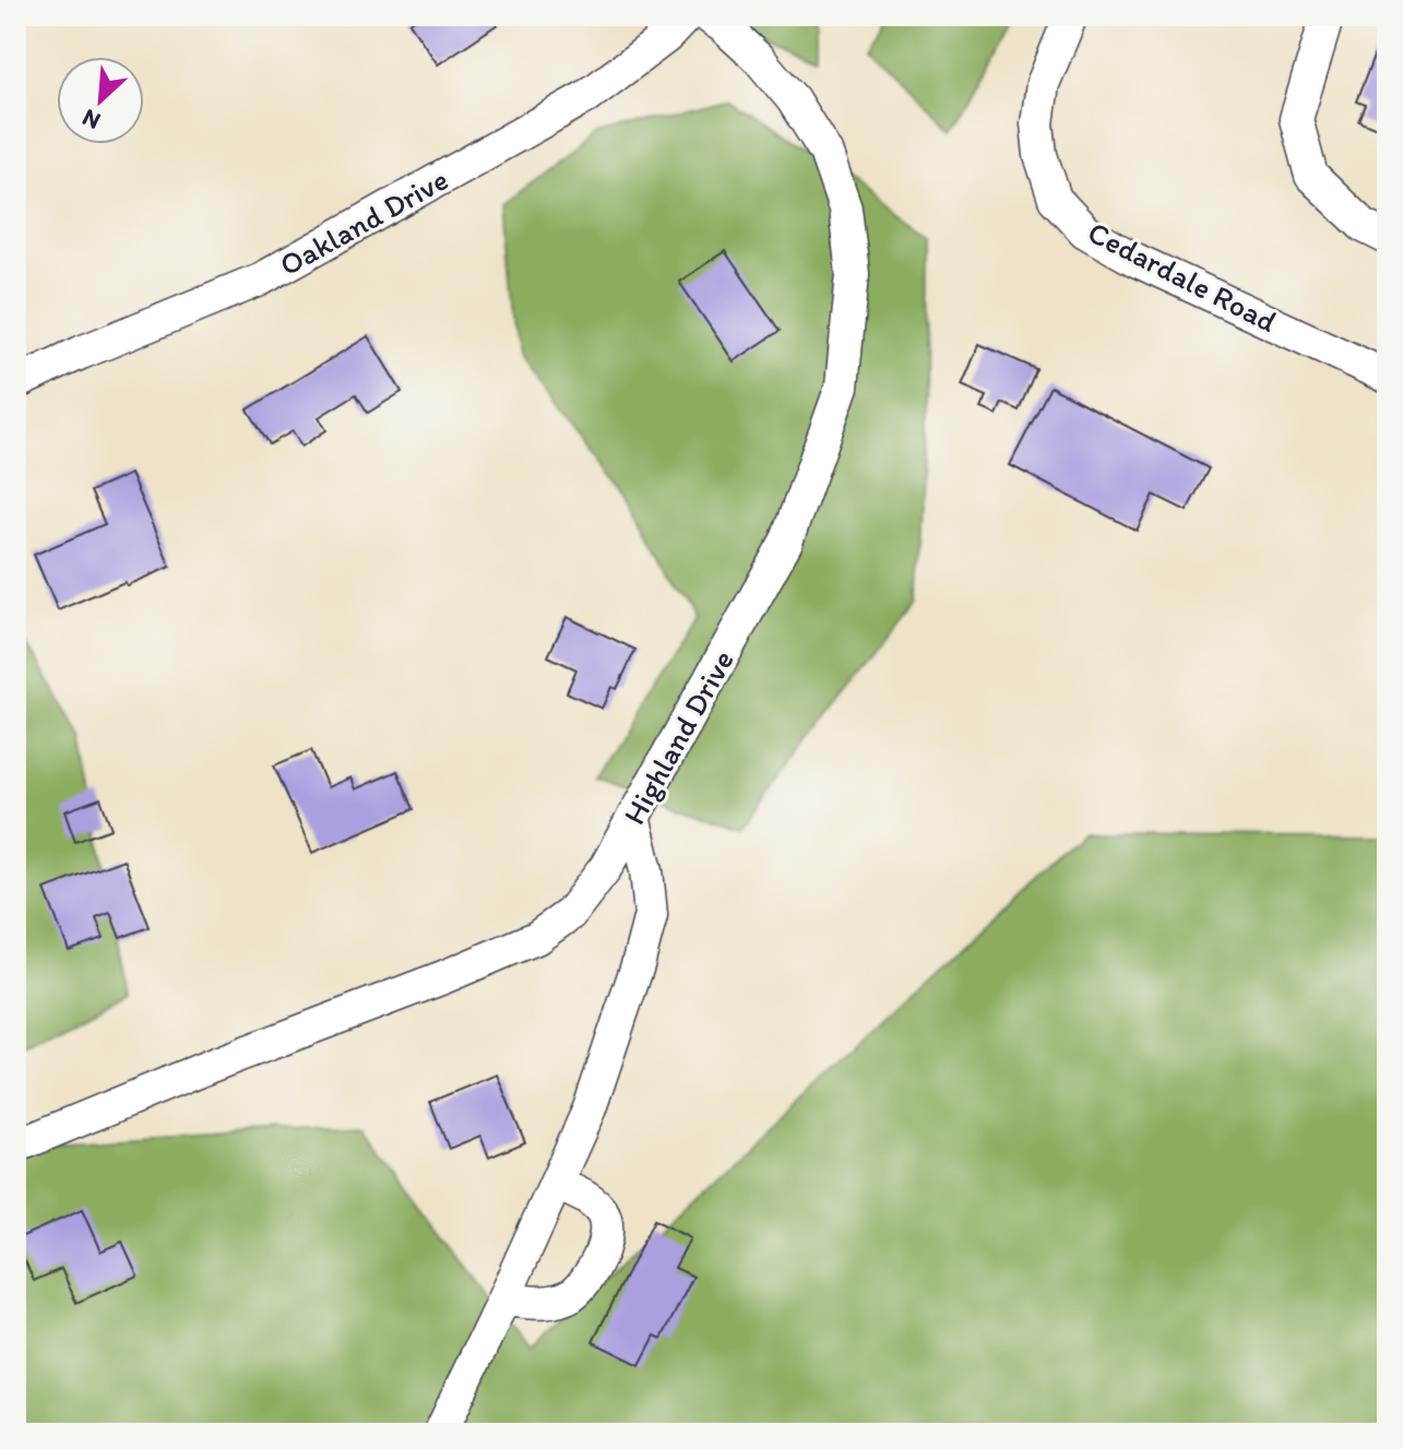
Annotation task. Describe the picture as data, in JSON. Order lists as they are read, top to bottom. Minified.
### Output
{"streets":{"street":["Oakland Drive","Cedardale Road","Highland Drive"]},"north":"bottom left"}
